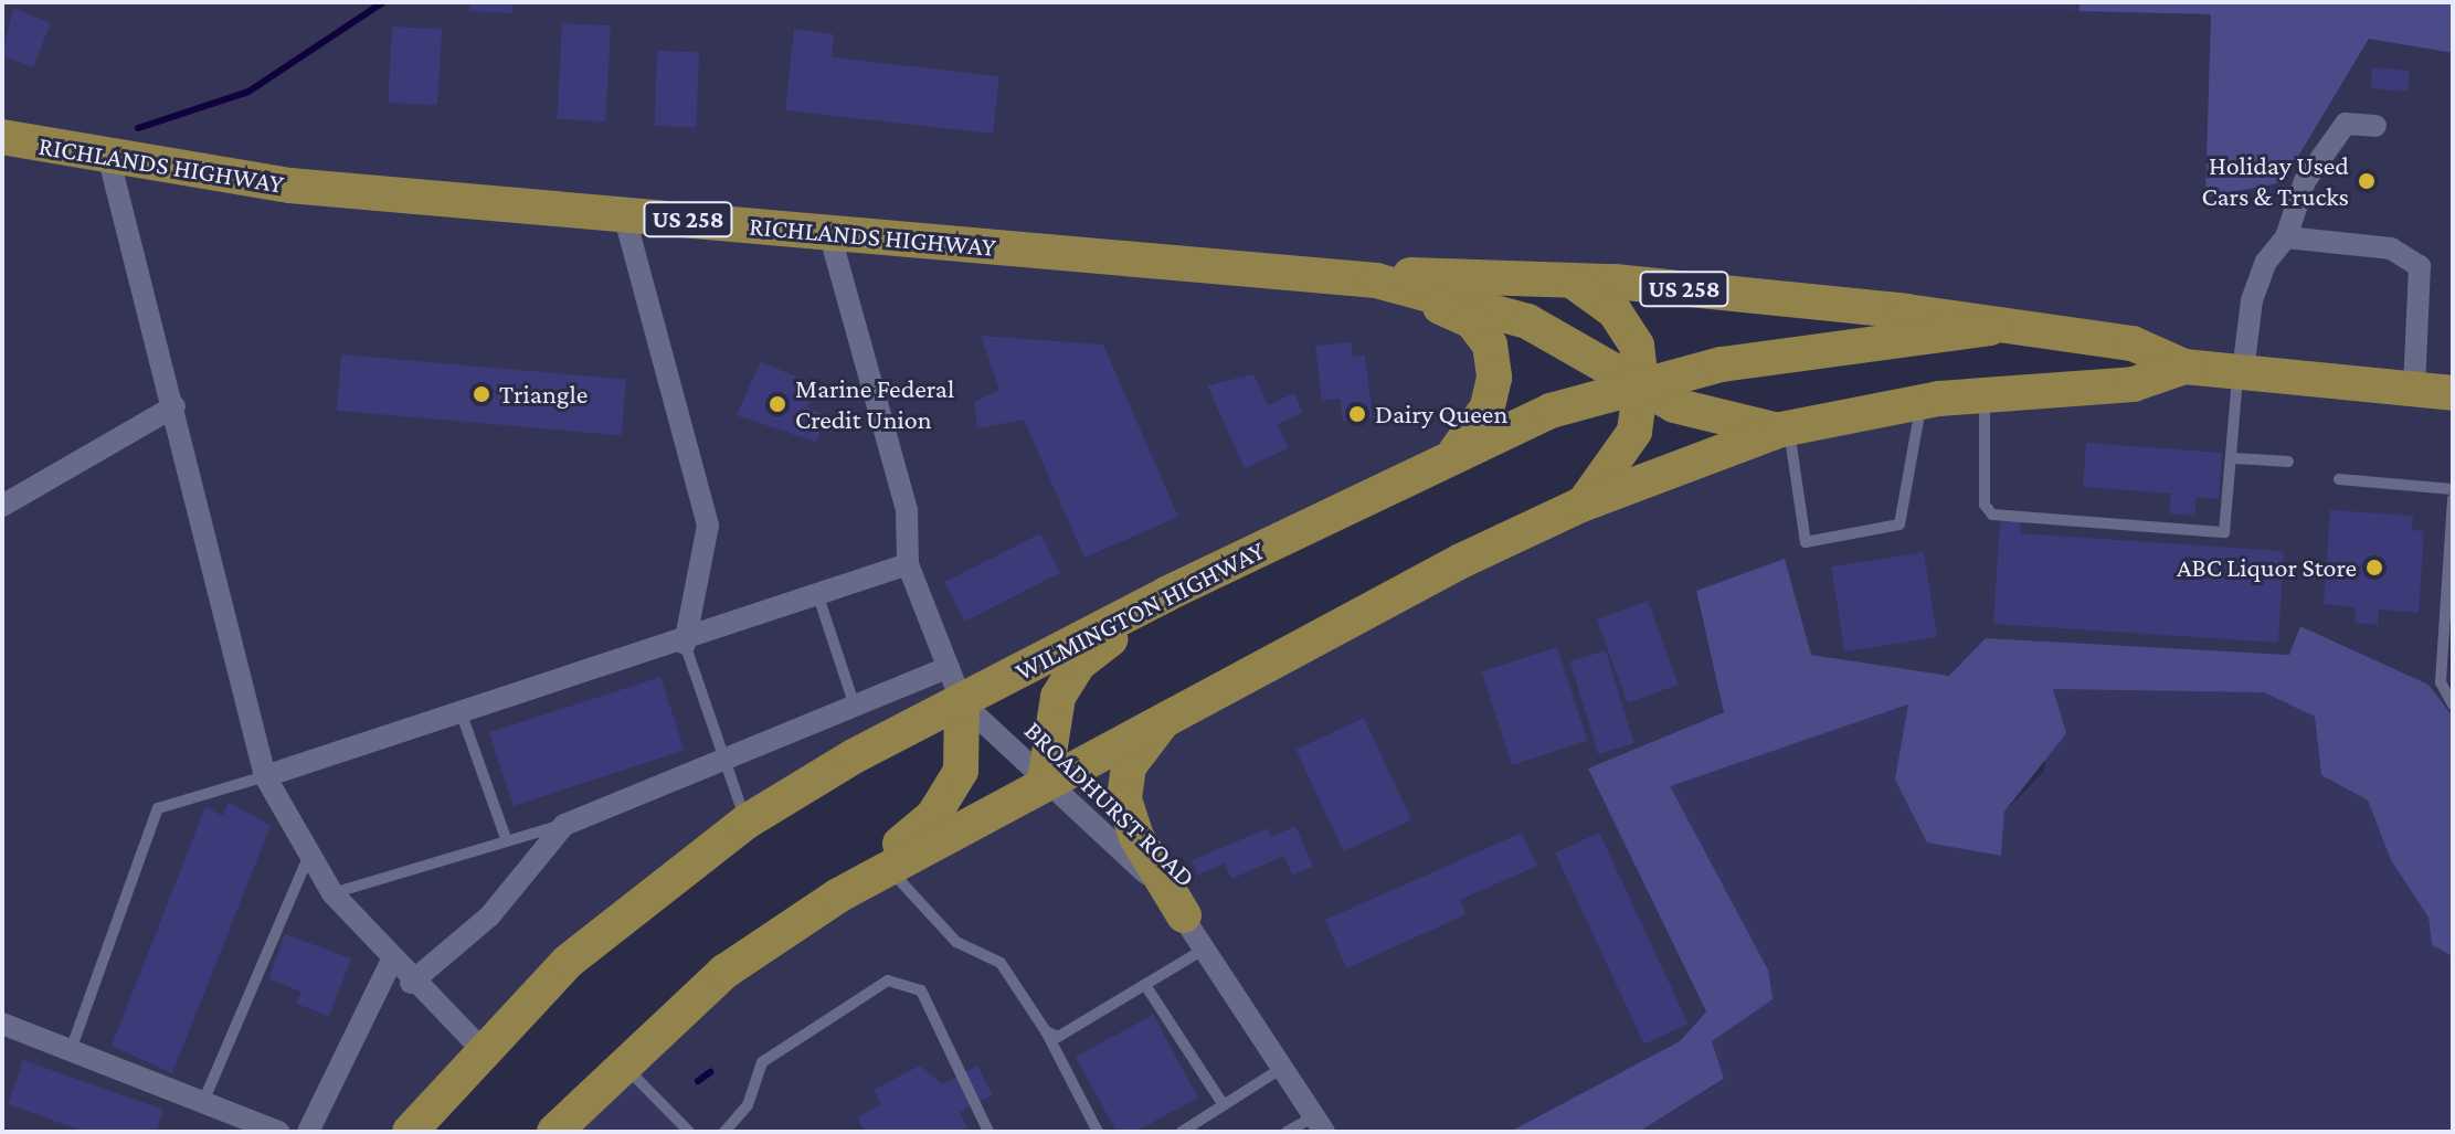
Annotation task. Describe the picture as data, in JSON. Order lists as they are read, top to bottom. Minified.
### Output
{"streets":{"main road":["RICHLANDS HIGHWAY","US 258","WILMINGTON HIGHWAY"],"street":["BROADHURST ROAD"]},"crossings":[["RICHLANDS HIGHWAY","WILMINGTON HIGHWAY"],["WILMINGTON HIGHWAY","BROADHURST ROAD"]],"places":["Holiday Used Cars & Trucks","Triangle","Marine Federal Credit Union","Dairy Queen","ABC Liquor Store"]}
